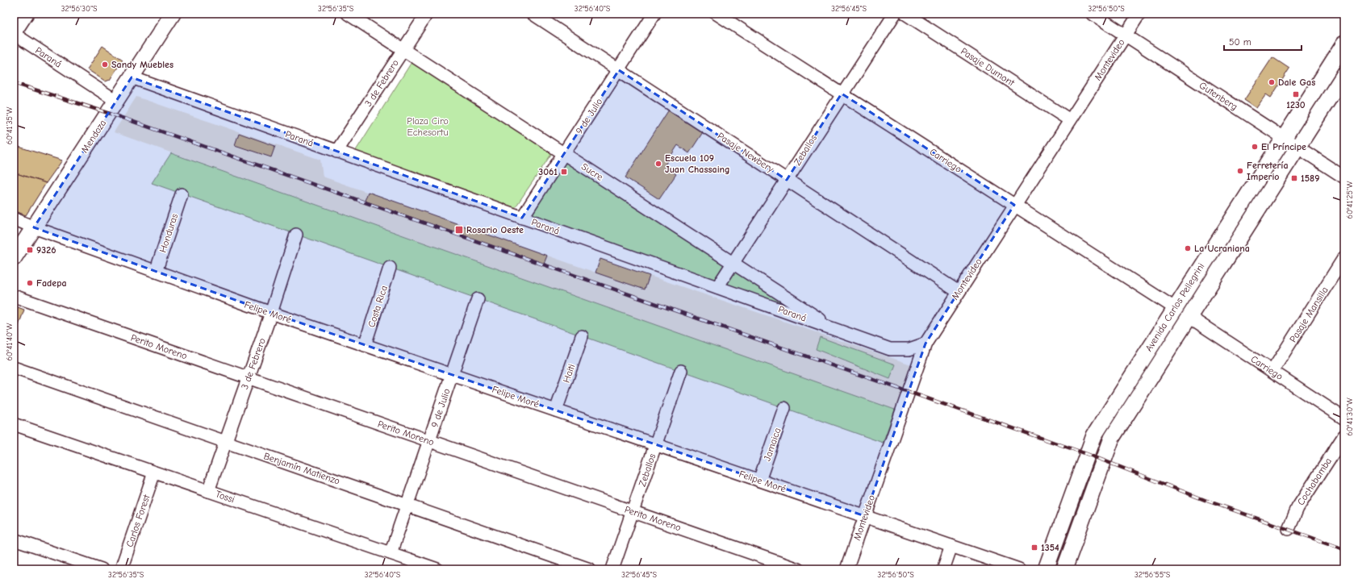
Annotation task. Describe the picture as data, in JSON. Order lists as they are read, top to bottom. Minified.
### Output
{"streets":{"main road":["Mendoza","Avenida Carlos Pellegrini"],"street":["Paraná","Montevideo","Pasaje Dumont","3 de Febrero","Gutenberg","9 de Julio","Zeballos","Pasaje Newbery","Carriego","Sucre","Honduras","Costa Rica","Felipe Moré","Pasaje Mansilla","Perito Moreno","Haiti","Jamaica","Benjamín Matienzo","Cochabamba","Tossi","Carlos Forest"]},"crossings":[["Paraná","Montevideo"],["Paraná","3 de Febrero"],["Paraná","9 de Julio"],["Paraná","Mendoza"],["Paraná","Zeballos"],["Paraná","Sucre"],["Montevideo","Pasaje Dumont"],["Montevideo","Gutenberg"],["Montevideo","Pasaje Newbery"],["Montevideo","Carriego"],["Montevideo","Felipe Moré"],["3 de Febrero","Sucre"],["3 de Febrero","Felipe Moré"],["3 de Febrero","Perito Moreno"],["3 de Febrero","Benjamín Matienzo"],["3 de Febrero","Tossi"],["Gutenberg","Avenida Carlos Pellegrini"],["9 de Julio","Pasaje Newbery"],["9 de Julio","Sucre"],["9 de Julio","Felipe Moré"],["9 de Julio","Perito Moreno"],["9 de Julio","Benjamín Matienzo"],["9 de Julio","Tossi"],["Mendoza","Felipe Moré"],["Zeballos","Pasaje Newbery"],["Zeballos","Carriego"],["Zeballos","Sucre"],["Zeballos","Felipe Moré"],["Zeballos","Perito Moreno"],["Carriego","Avenida Carlos Pellegrini"],["Carriego","Pasaje Mansilla"],["Honduras","Felipe Moré"],["Costa Rica","Felipe Moré"],["Felipe Moré","Haiti"],["Felipe Moré","Jamaica"],["Tossi","Carlos Forest"]],"parks":["Plaza Ciro Echesortu"],"places":{"other":["Sandy Muebles","Dale Gas","El Príncipe","Escuela 109 Juan Chassaing","Ferretería Imperio","La Ucraniana","Fadepa"],"transit":["1230","3061","1589","Rosario Oeste","9326","1354"]},"scale_bar":"50 m","coordinates":["32°56'30\"S","32°56'35\"S","32°56'40\"S","32°56'45\"S","32°56'50\"S","60°41'35\"W","60°41'25\"W","60°41'40\"W","60°41'30\"W","32°56'55\"S"]}
